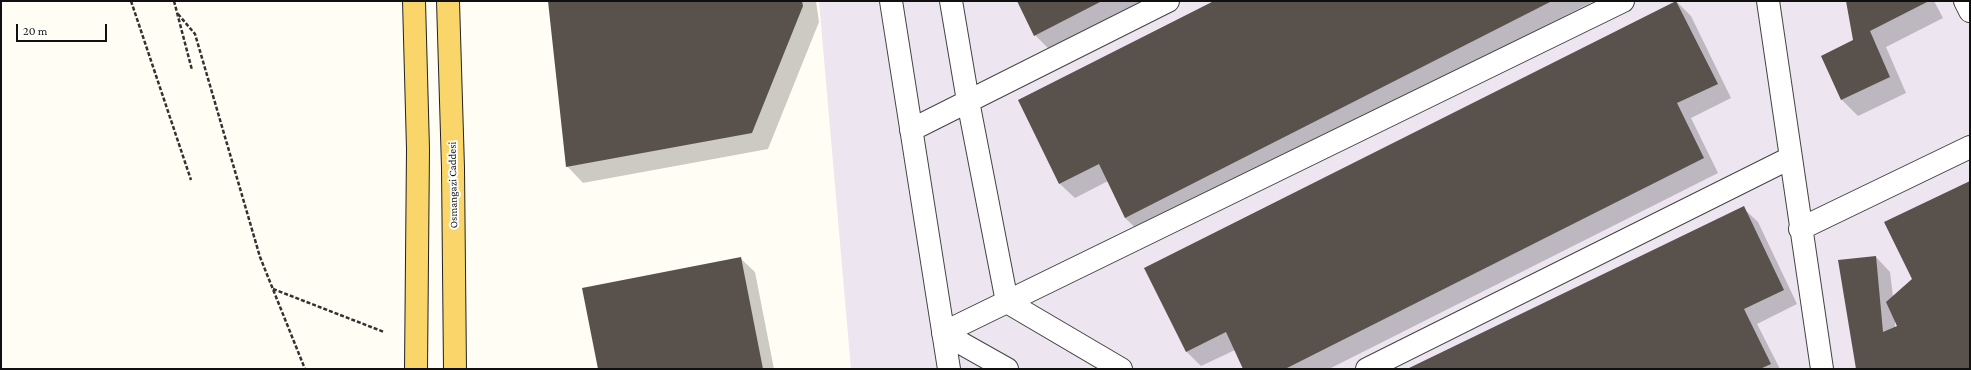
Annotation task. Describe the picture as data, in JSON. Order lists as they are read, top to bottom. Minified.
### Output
{"streets":{"main road":["Osmangazi Caddesi"]},"scale_bar":"20 m"}
